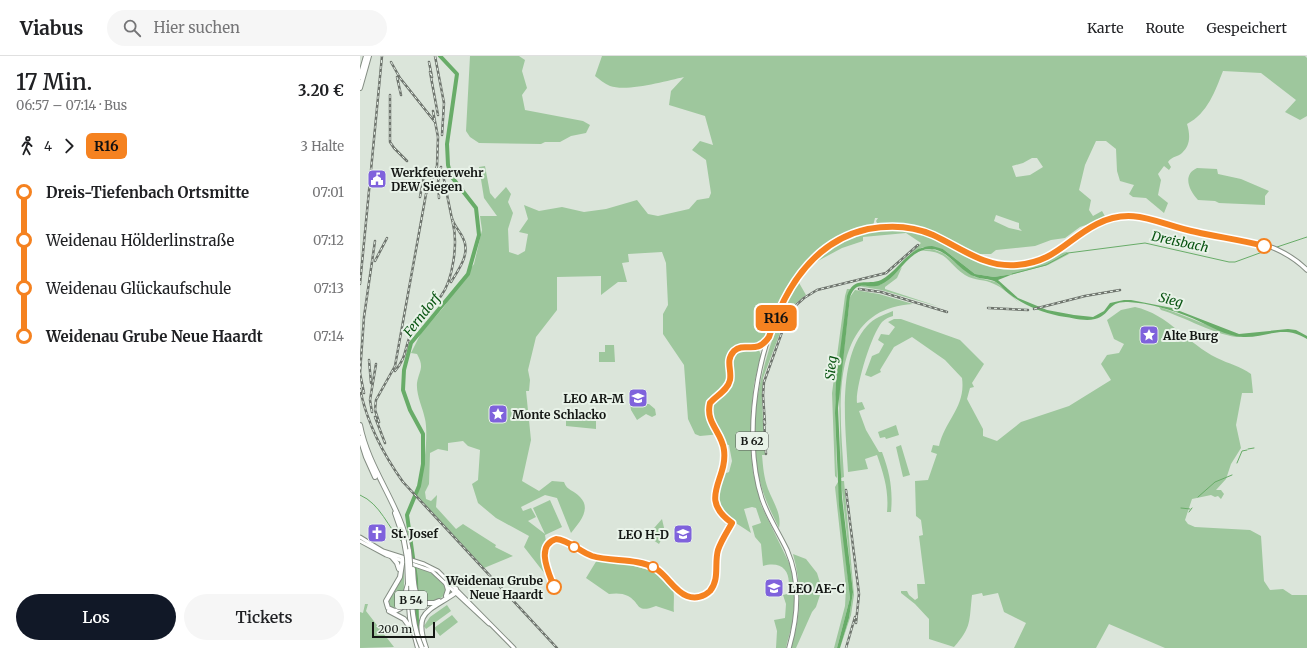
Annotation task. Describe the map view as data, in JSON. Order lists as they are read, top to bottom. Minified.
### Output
{"streets":{"highway":["B 54"],"main road":["B 62"]},"water":["Dreisbach","Sieg","Ferndorf"],"places":{"public building":["Werkfeuerwehr DEW Siegen"],"place":["Alte Burg","Monte Schlacko"],"school or university":["LEO AR-M","LEO H-D","LEO AE-C"],"church":["St. Josef"],"other":["Weidenau Grube Neue Haardt"]},"lines":["bus line R16"],"scale_bar":"200 m","page":{"header":"Viabus","search":"Hier suchen","nav":["Karte","Route","Gespeichert"],"heading":["17 Min.","06:57 – 07:14 · Bus","3.20 €"],"on_map":"R16","legs":["4","R16","3 Halte"],"list":[{"name":"Dreis-Tiefenbach Ortsmitte","value":"07:01"},{"name":"Weidenau Hölderlinstraße","value":"07:12"},{"name":"Weidenau Glückaufschule","value":"07:13"},{"name":"Weidenau Grube Neue Haardt","value":"07:14"}],"buttons":["Los","Tickets"],"scale":"200 m"}}
